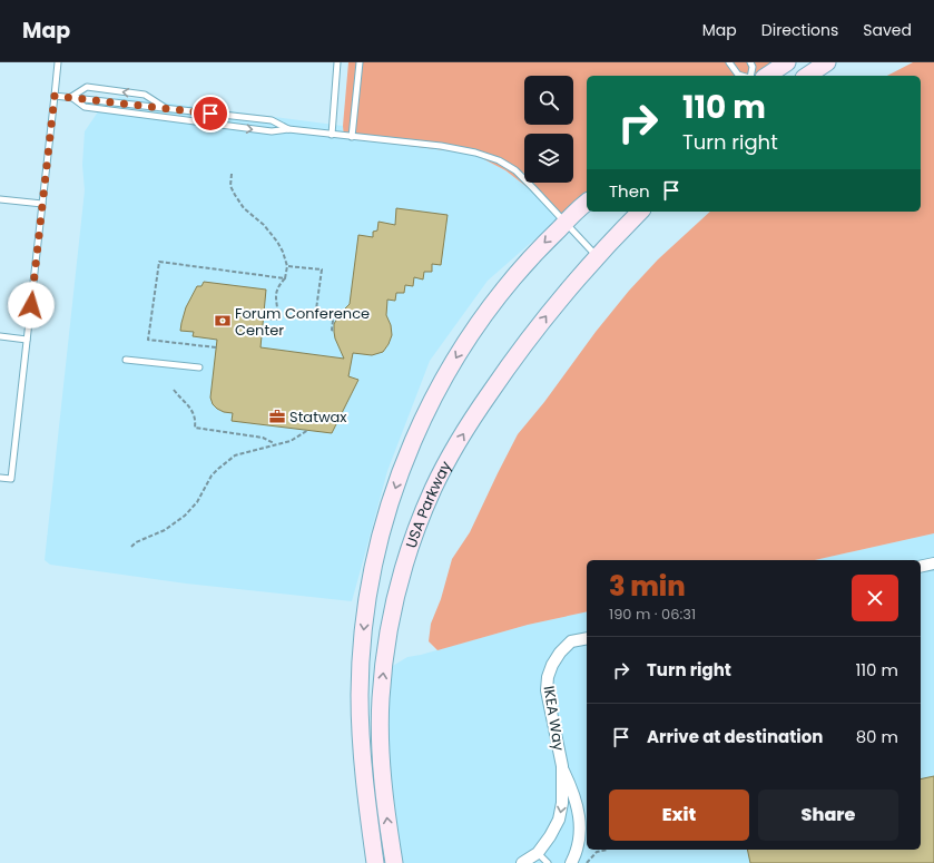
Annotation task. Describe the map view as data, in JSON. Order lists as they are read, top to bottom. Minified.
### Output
{"streets":{"street":["USA Parkway","IKEA Way"]},"places":{"bank":["Forum Conference Center"],"office":["Statwax"]},"page":{"header":"Map","nav":["Map","Directions","Saved"],"turn":["110 m","Turn right"],"then":"Then","heading":["3 min","190 m · 06:31"],"list":[{"name":"Turn right","value":"110 m"},{"name":"Arrive at destination","value":"80 m"}],"buttons":["Exit","Share"]}}
